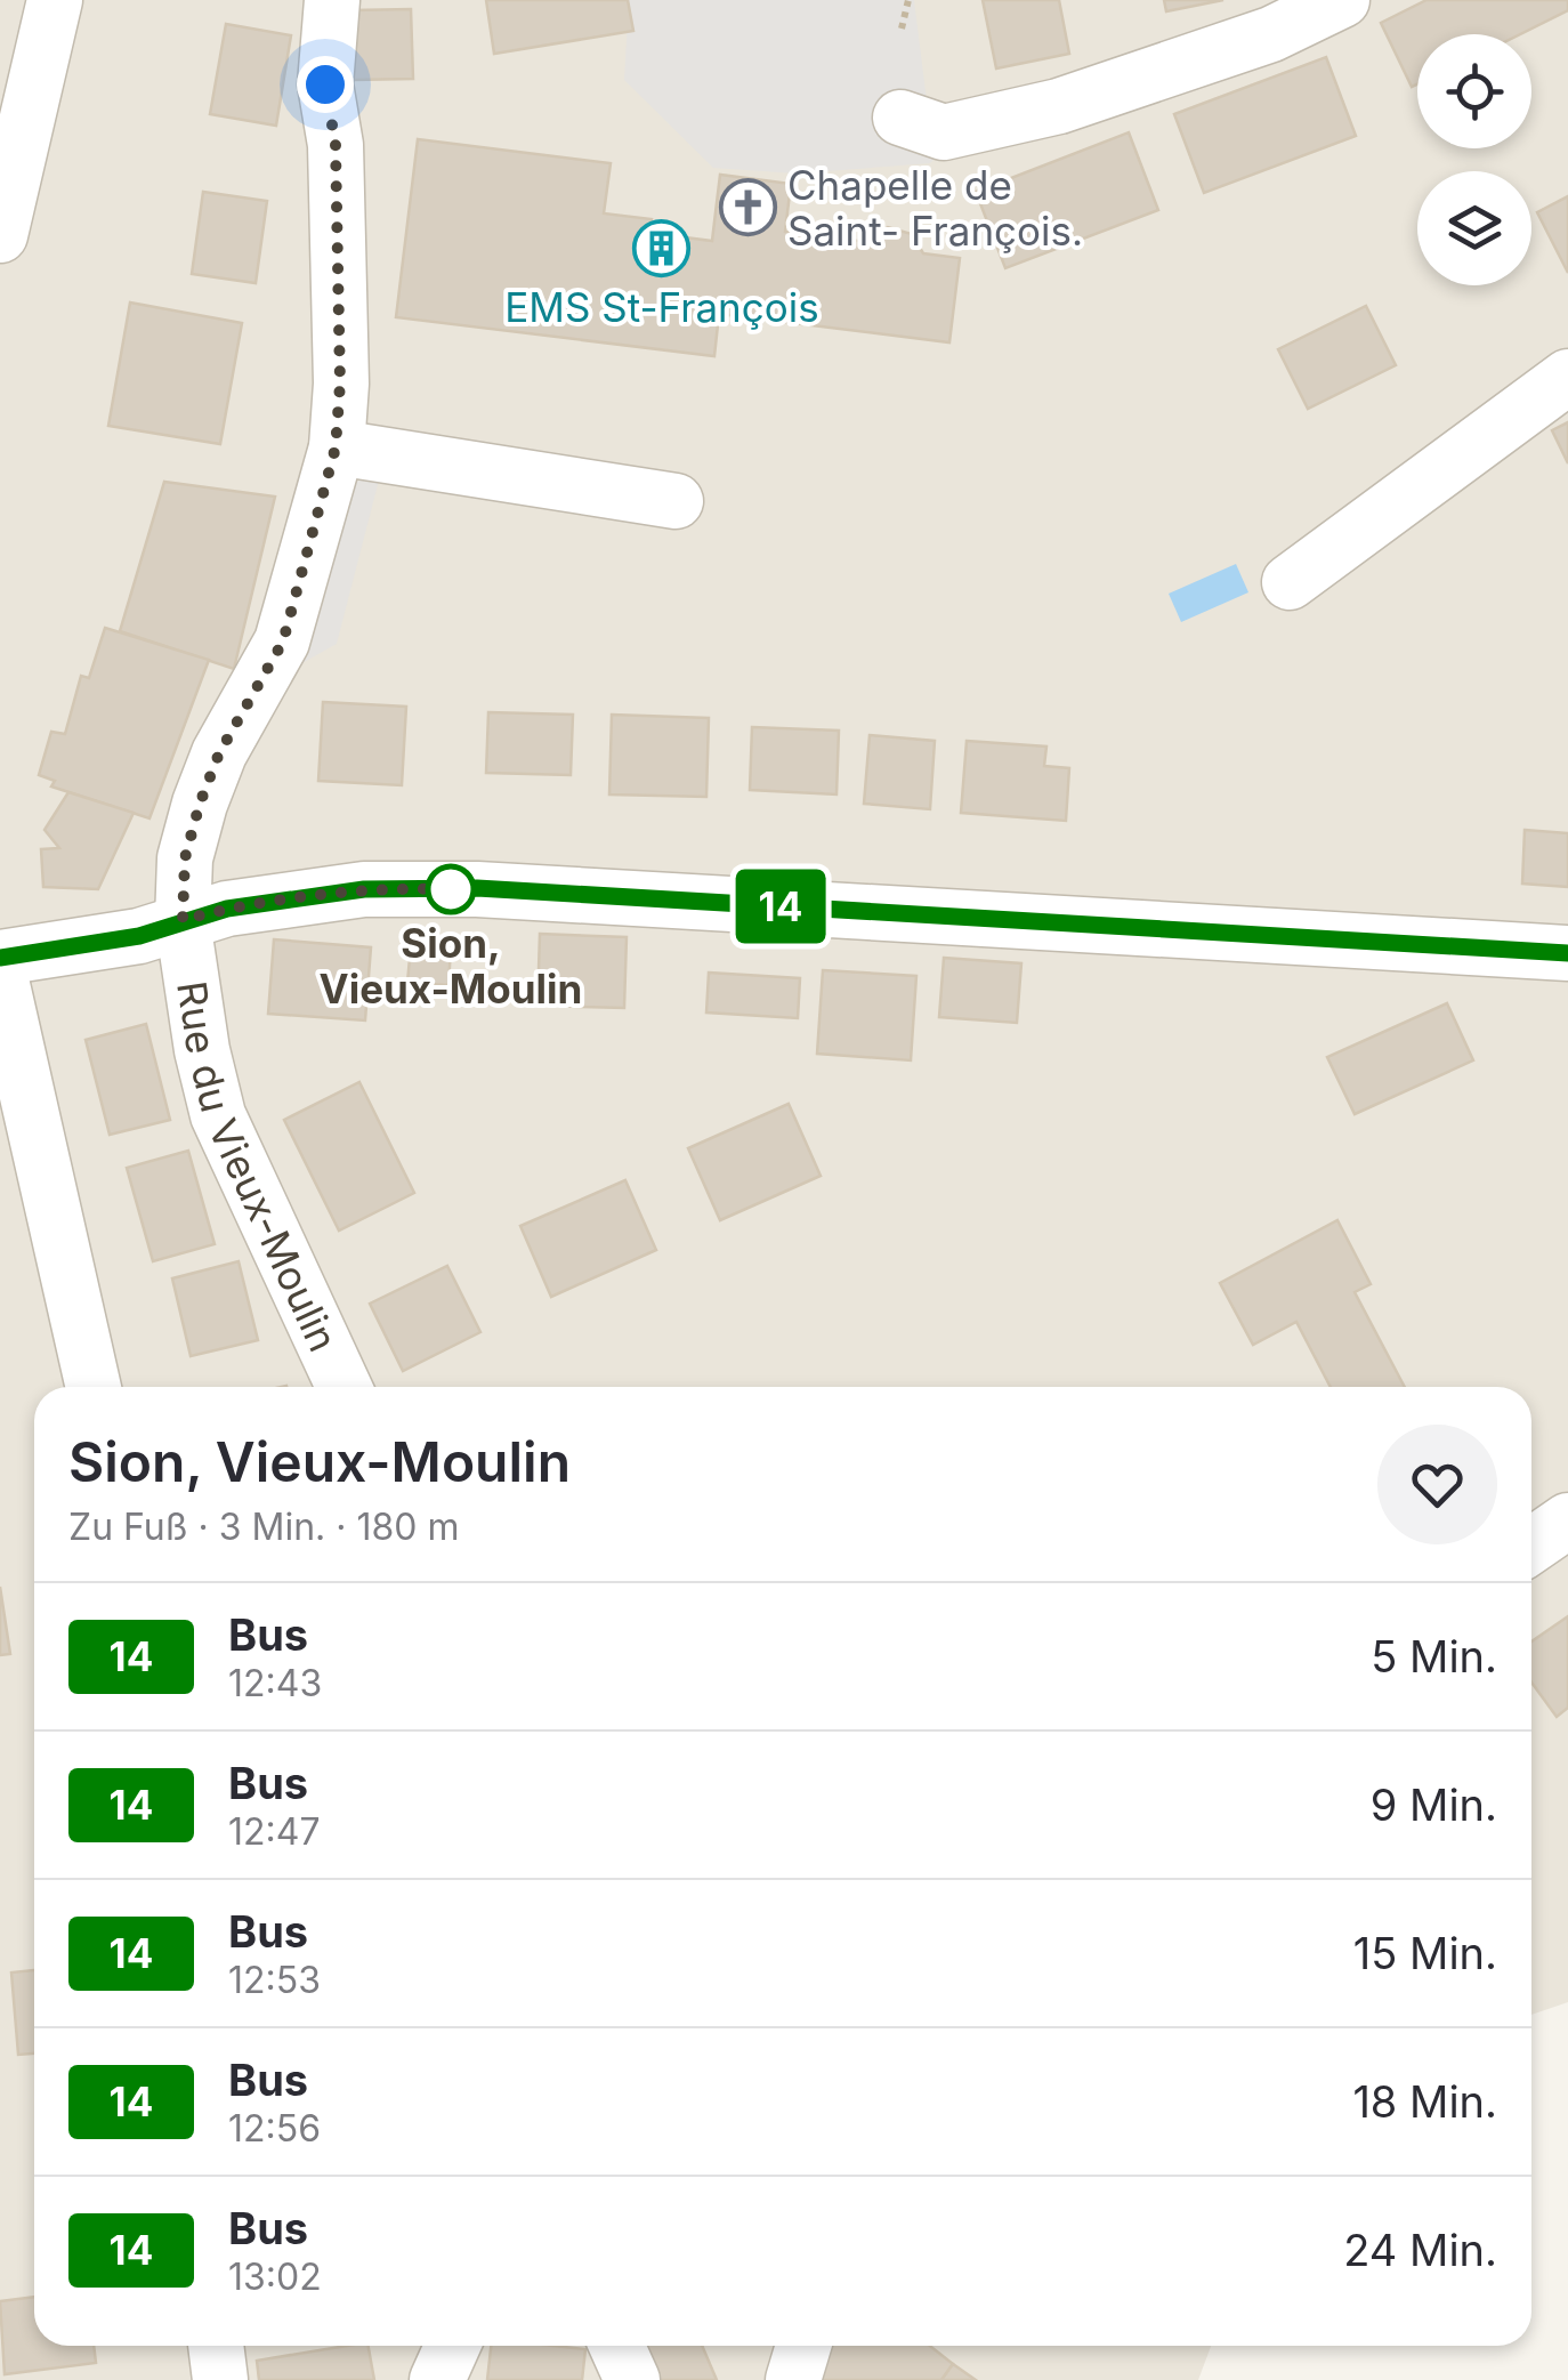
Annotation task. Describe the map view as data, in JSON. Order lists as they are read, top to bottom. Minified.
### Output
{"streets":{"street":["Rue du Vieux-Moulin"]},"places":{"church":["Chapelle de Saint- François."],"building":["EMS St-François"],"other":["Sion, Vieux-Moulin"]},"lines":["bus line 14"],"page":{"on_map":"14","heading":["Sion, Vieux-Moulin","Zu Fuß · 3 Min. · 180 m"],"list":[{"mark":"14","name":"Bus","note":"12:43","value":"5 Min."},{"mark":"14","name":"Bus","note":"12:47","value":"9 Min."},{"mark":"14","name":"Bus","note":"12:53","value":"15 Min."},{"mark":"14","name":"Bus","note":"12:56","value":"18 Min."},{"mark":"14","name":"Bus","note":"13:02","value":"24 Min."}]}}
